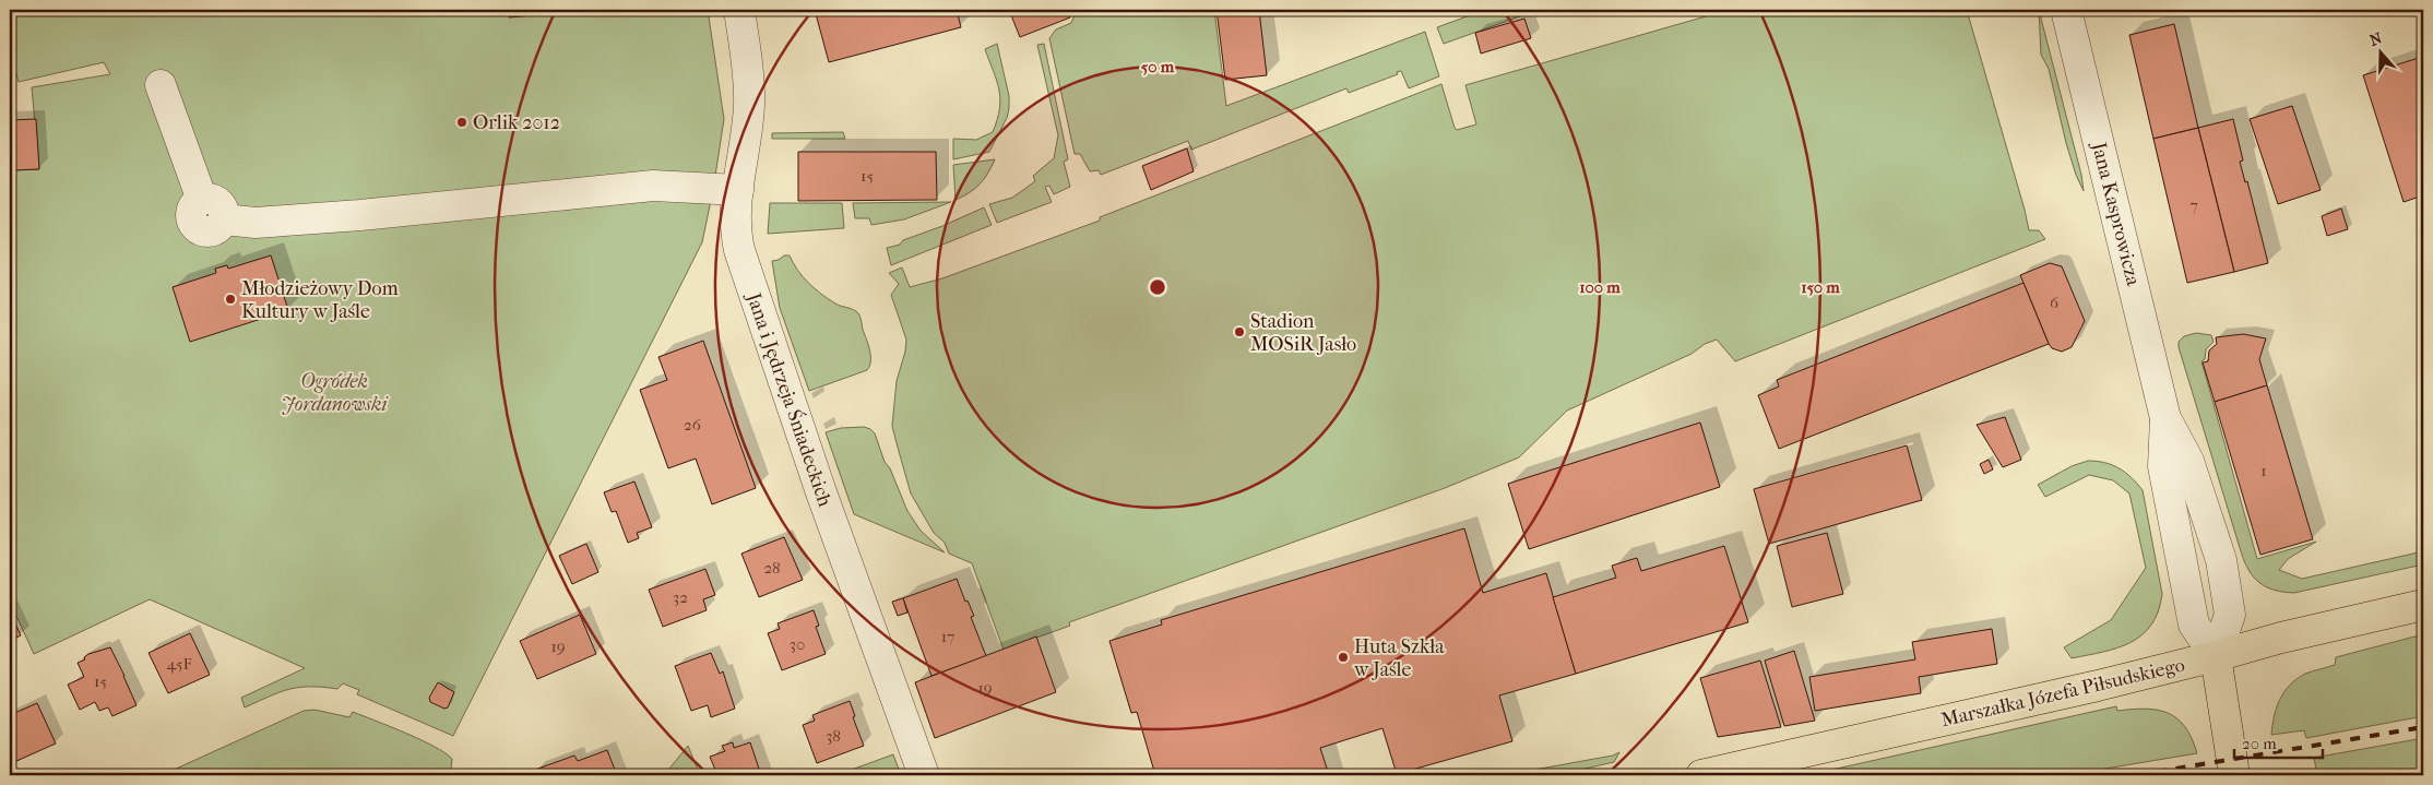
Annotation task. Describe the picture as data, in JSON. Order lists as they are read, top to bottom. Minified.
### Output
{"streets":{"main road":["Jana Kasprowicza","Marszałka Józefa Piłsudskiego"],"street":["Jana i Jędrzeja Śniadeckich"]},"crossings":[["Jana Kasprowicza","Marszałka Józefa Piłsudskiego"]],"parks":["Ogródek Jordanowski"],"places":["Orlik 2012","Młodzieżowy Dom Kultury w Jaśle","Stadion MOSiR Jasło","Huta Szkła w Jaśle"],"house_numbers":["15","7","6","26","1","28","32","17","30","19","45F","15","19","38"],"scale_bar":"20 m","north":"top","rings":["50 m","100 m","150 m"]}
